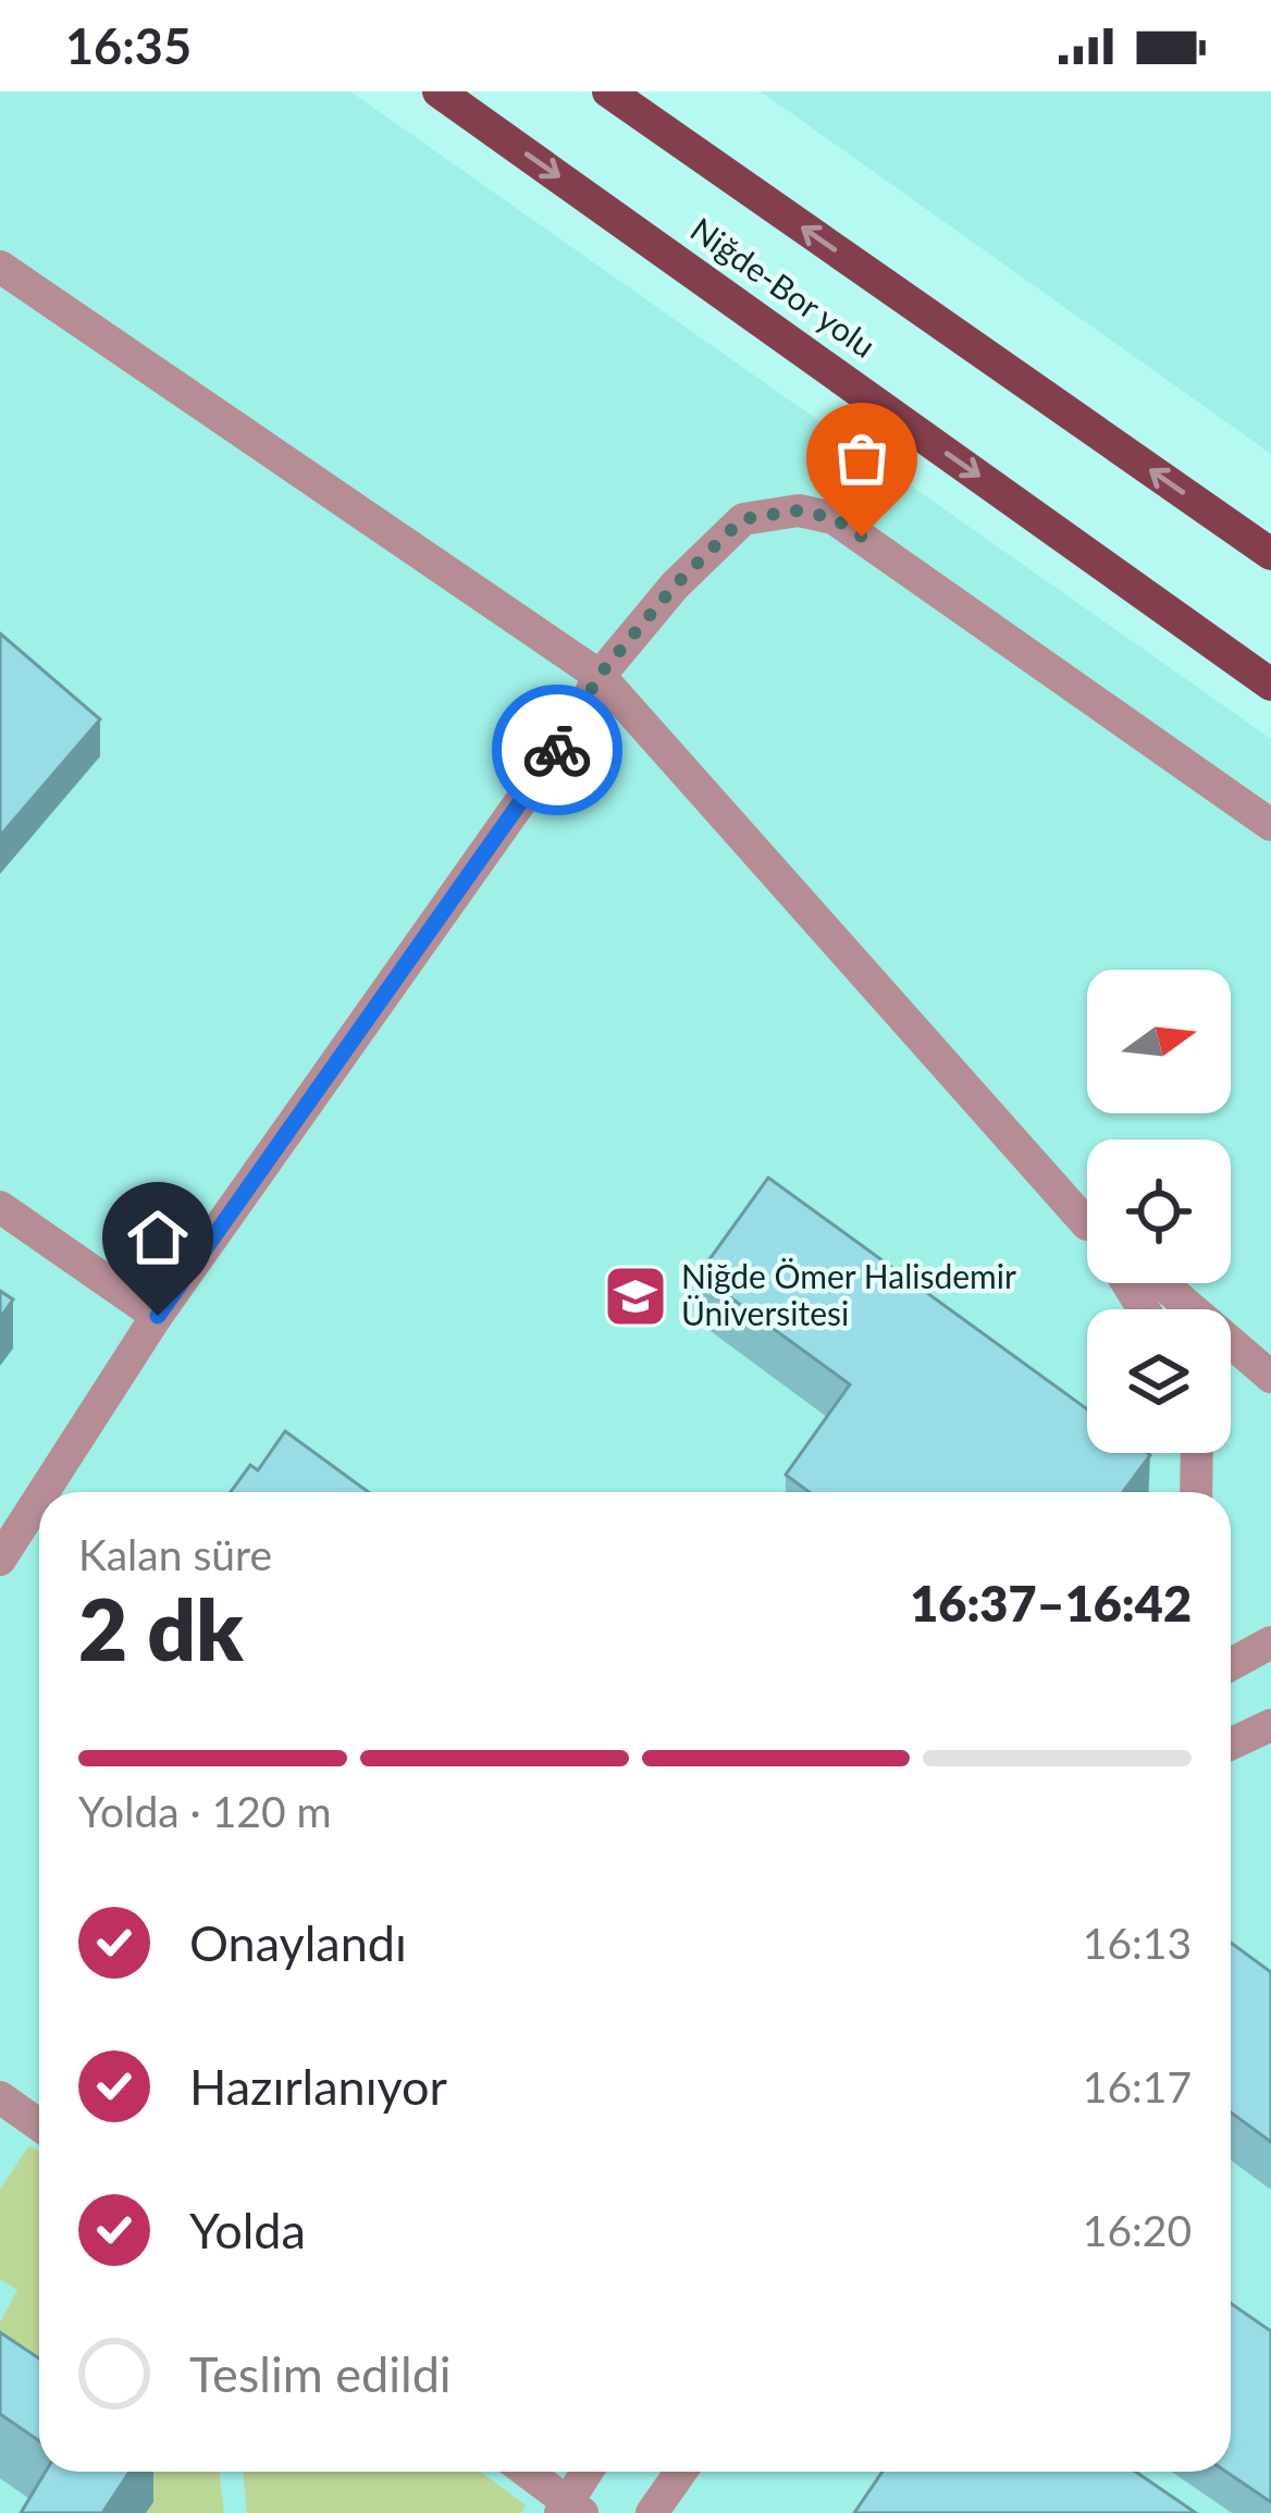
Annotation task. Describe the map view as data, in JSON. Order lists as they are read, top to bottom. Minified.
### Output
{"streets":{"main road":["Niğde-Bor yolu"]},"places":{"school or university":["Niğde Ömer Halisdemir Üniversitesi"]},"north":"right","page":{"status":"16:35","heading":["2 dk","Kalan süre","16:37–16:42"],"bar":"Yolda · 120 m","list":[["Onaylandı","16:13"],["Hazırlanıyor","16:17"],["Yolda","16:20"],"Teslim edildi"]}}
